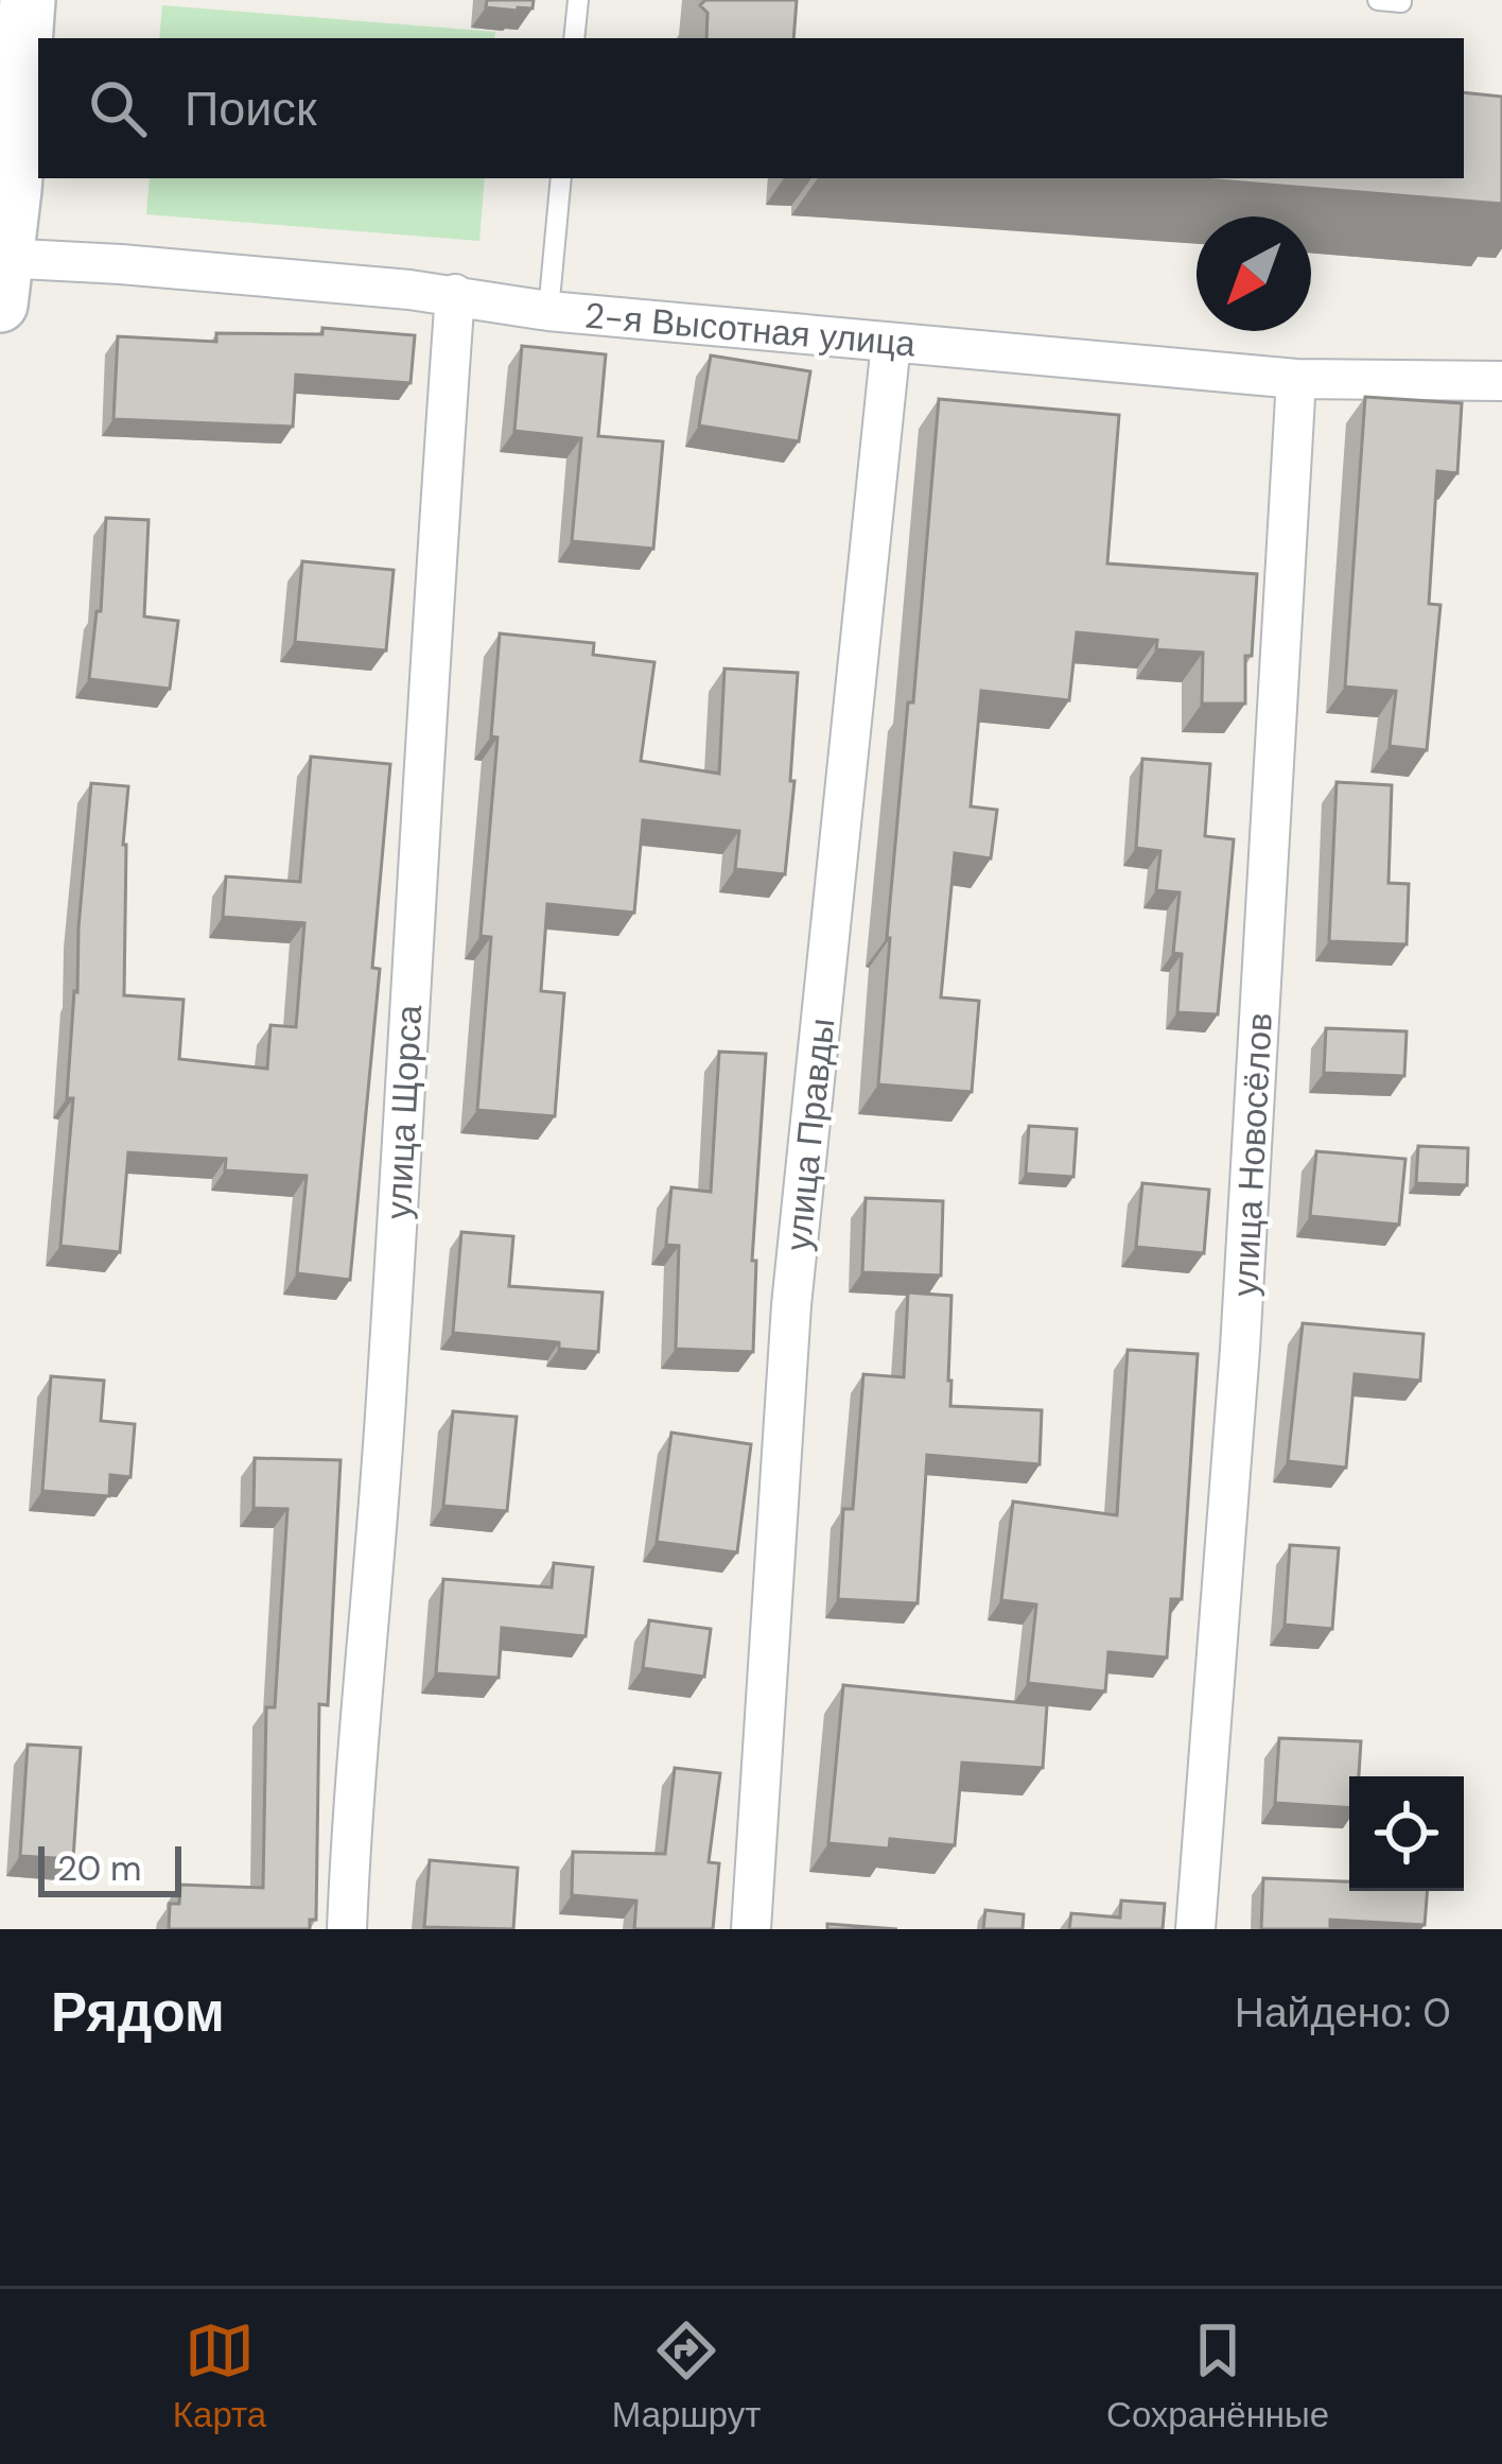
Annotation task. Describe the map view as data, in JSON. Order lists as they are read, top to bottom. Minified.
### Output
{"streets":{"street":["2-я Высотная улица","улица Щорса","улица Правды","улица Новосёлов"]},"crossings":[["2-я Высотная улица","улица Щорса"],["2-я Высотная улица","улица Правды"],["2-я Высотная улица","улица Новосёлов"]],"scale_bar":"20 m","north":"bottom left","page":{"search":"Поиск","scale":"20 m","heading":["Рядом","Найдено: 0"],"nav":["Карта","Маршрут","Сохранённые"]}}
